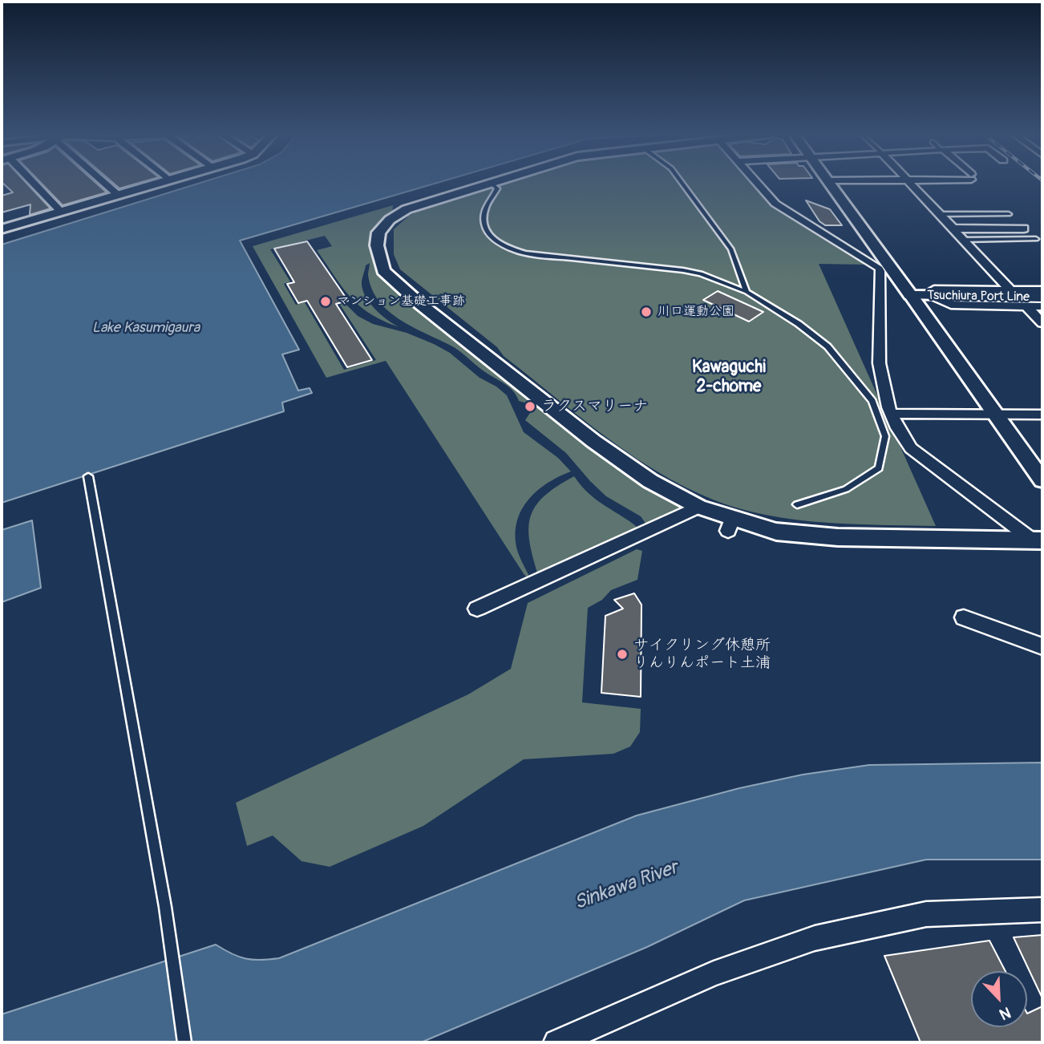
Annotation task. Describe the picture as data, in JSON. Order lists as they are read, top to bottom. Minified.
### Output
{"streets":{"main road":["Tsuchiura Port Line"]},"districts":["Kawaguchi 2-chome"],"water":["Lake Kasumigaura","Sinkawa River"],"places":["マンション基礎工事跡","川口運動公園","ラクスマリーナ","サイクリング休憩所 りんりんポート土浦"],"north":"bottom right"}
